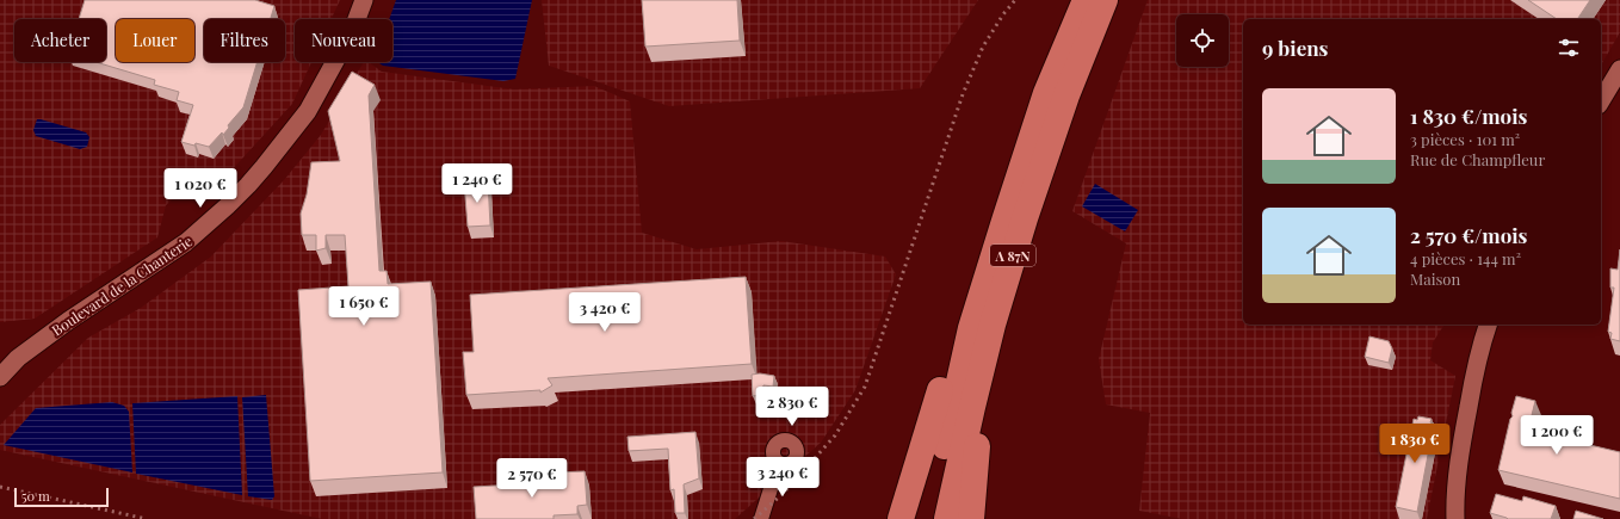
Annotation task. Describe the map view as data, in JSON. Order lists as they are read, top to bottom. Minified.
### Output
{"streets":{"highway":["A 87N"],"street":["Boulevard de la Chanterie"]},"scale_bar":"50 m","page":{"chip":["Acheter","Louer","Filtres","Nouveau"],"heading":"9 biens","list":[{"name":"1 830 €/mois","note":"3 pièces · 101 m² · Rue de Champfleur"},{"name":"2 570 €/mois","note":"4 pièces · 144 m² · Maison"}],"price":["1 240 €","1 020 €","1 650 €","3 420 €","2 830 €","1 200 €","1 830 €","3 240 €","2 570 €"],"scale":"50 m"}}
